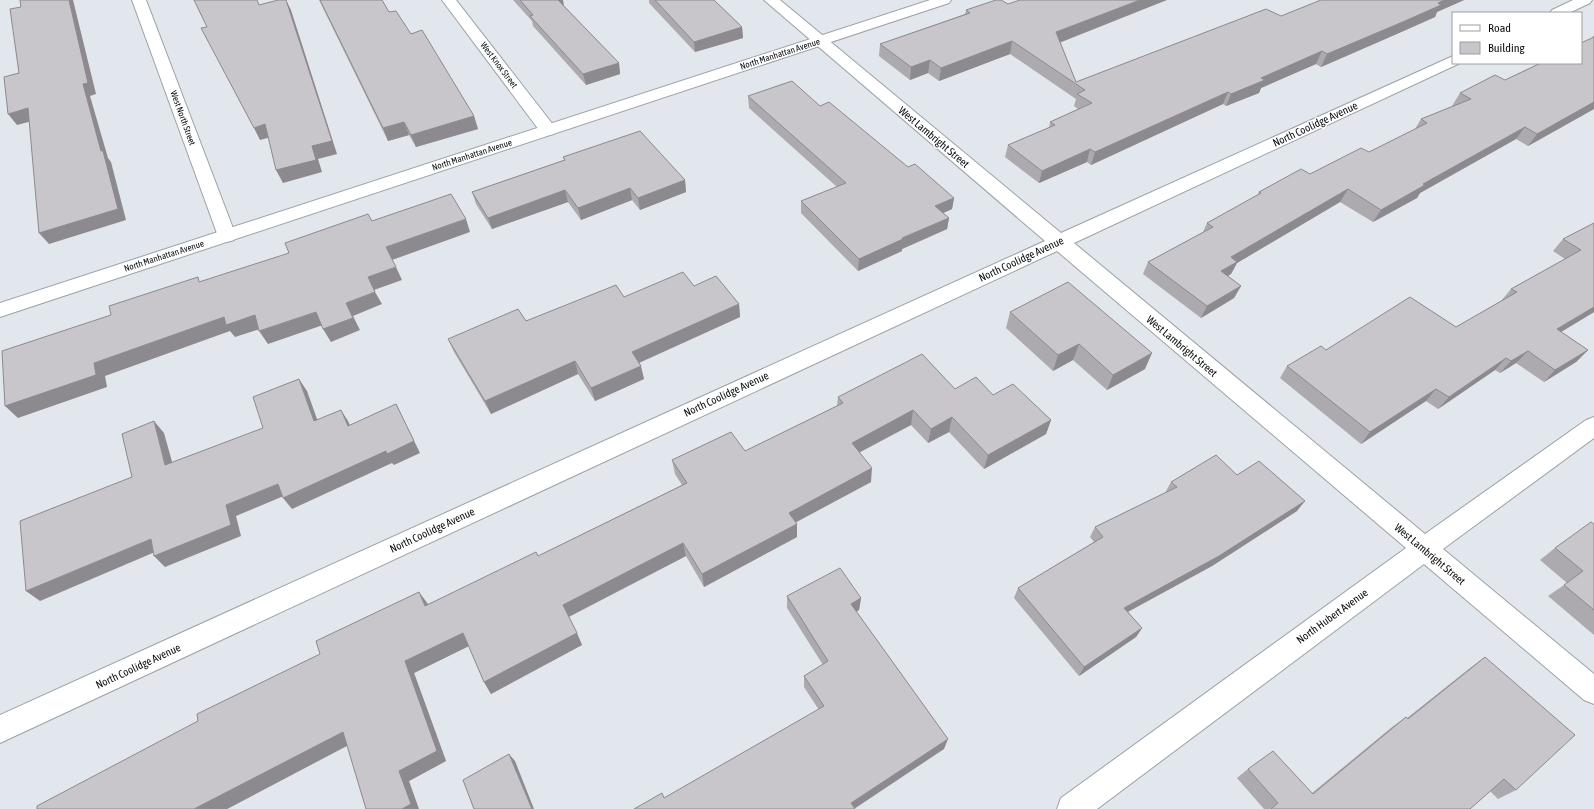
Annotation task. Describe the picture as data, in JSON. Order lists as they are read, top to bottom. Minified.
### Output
{"streets":{"street":["North Manhattan Avenue","West Knox Street","West North Street","North Coolidge Avenue","West Lambright Street","North Hubert Avenue"]},"crossings":[["North Manhattan Avenue","West Knox Street"],["North Manhattan Avenue","West North Street"],["North Manhattan Avenue","West Lambright Street"],["North Coolidge Avenue","West Lambright Street"],["West Lambright Street","North Hubert Avenue"]],"legend":["Road","Building"]}
